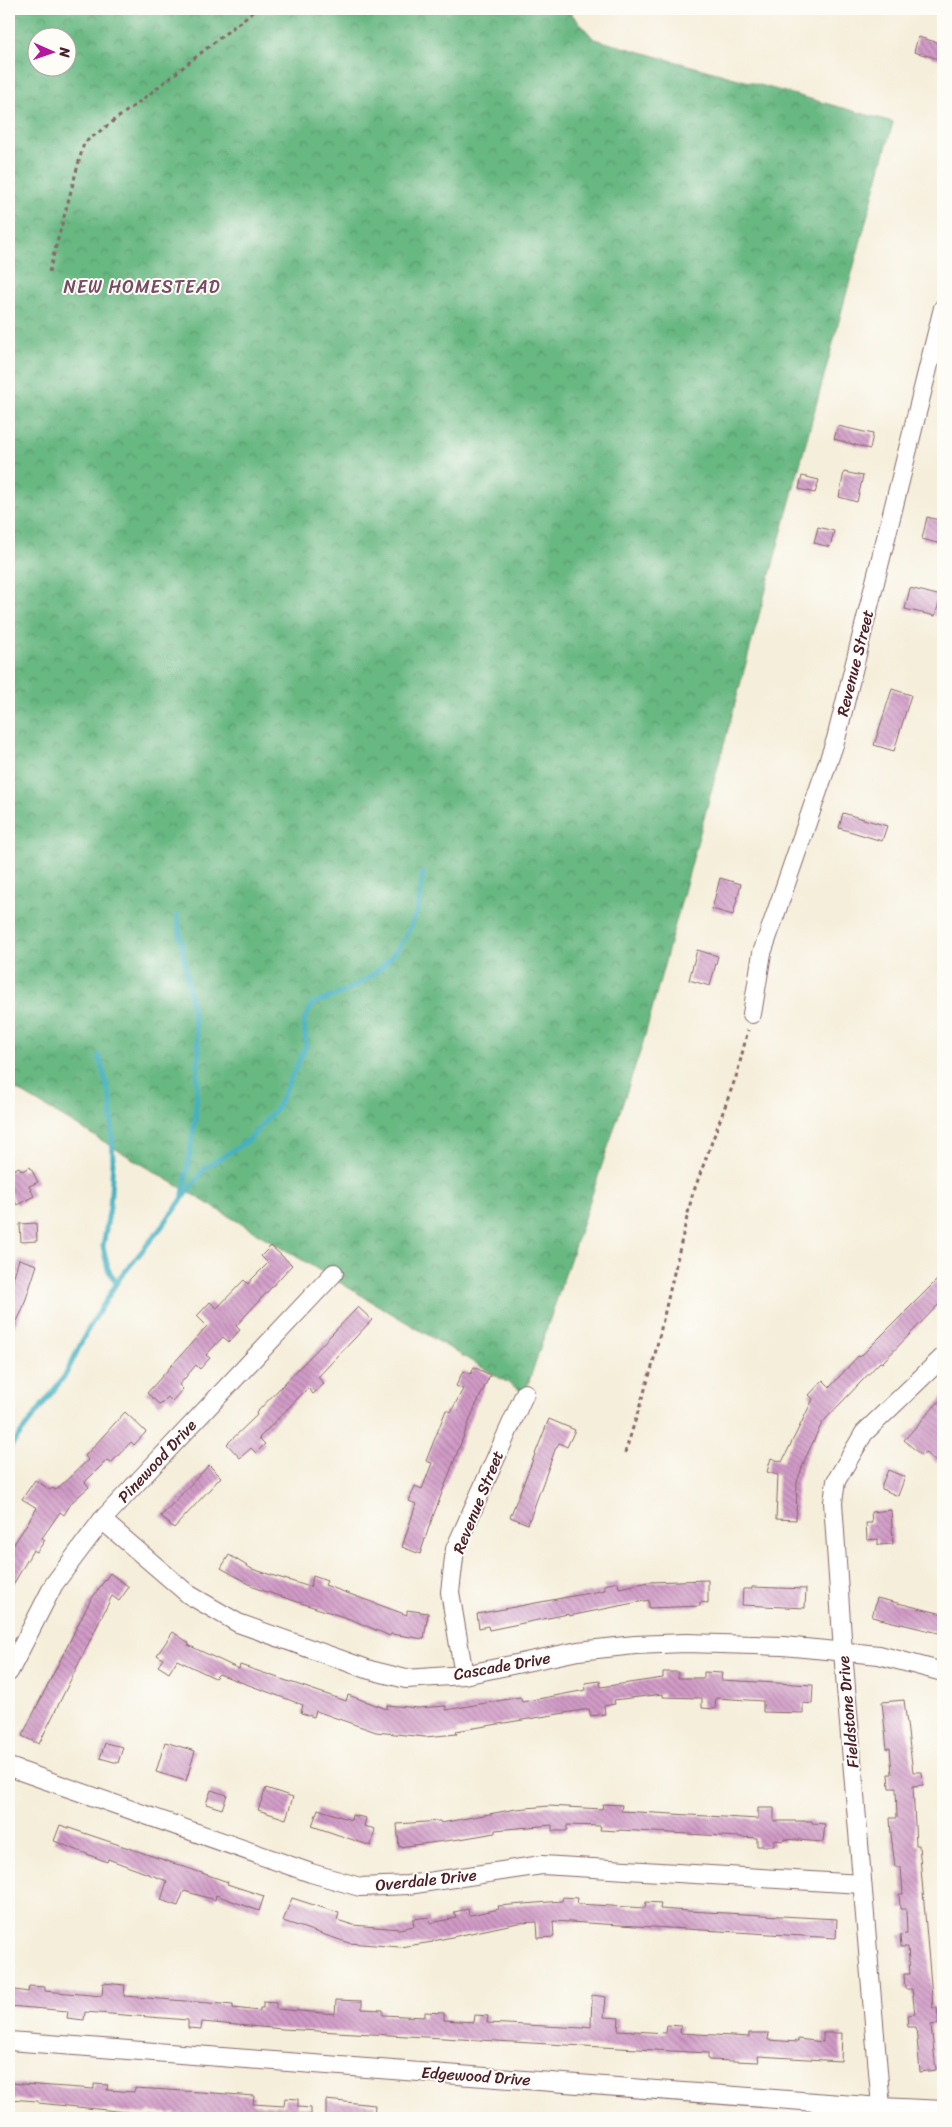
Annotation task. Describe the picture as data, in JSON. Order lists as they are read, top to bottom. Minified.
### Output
{"streets":{"street":["Revenue Street","Pinewood Drive","Cascade Drive","Fieldstone Drive","Overdale Drive","Edgewood Drive"]},"crossings":[["Revenue Street","Cascade Drive"],["Pinewood Drive","Cascade Drive"],["Cascade Drive","Fieldstone Drive"],["Fieldstone Drive","Overdale Drive"],["Fieldstone Drive","Edgewood Drive"]],"districts":["NEW HOMESTEAD"],"north":"right"}
